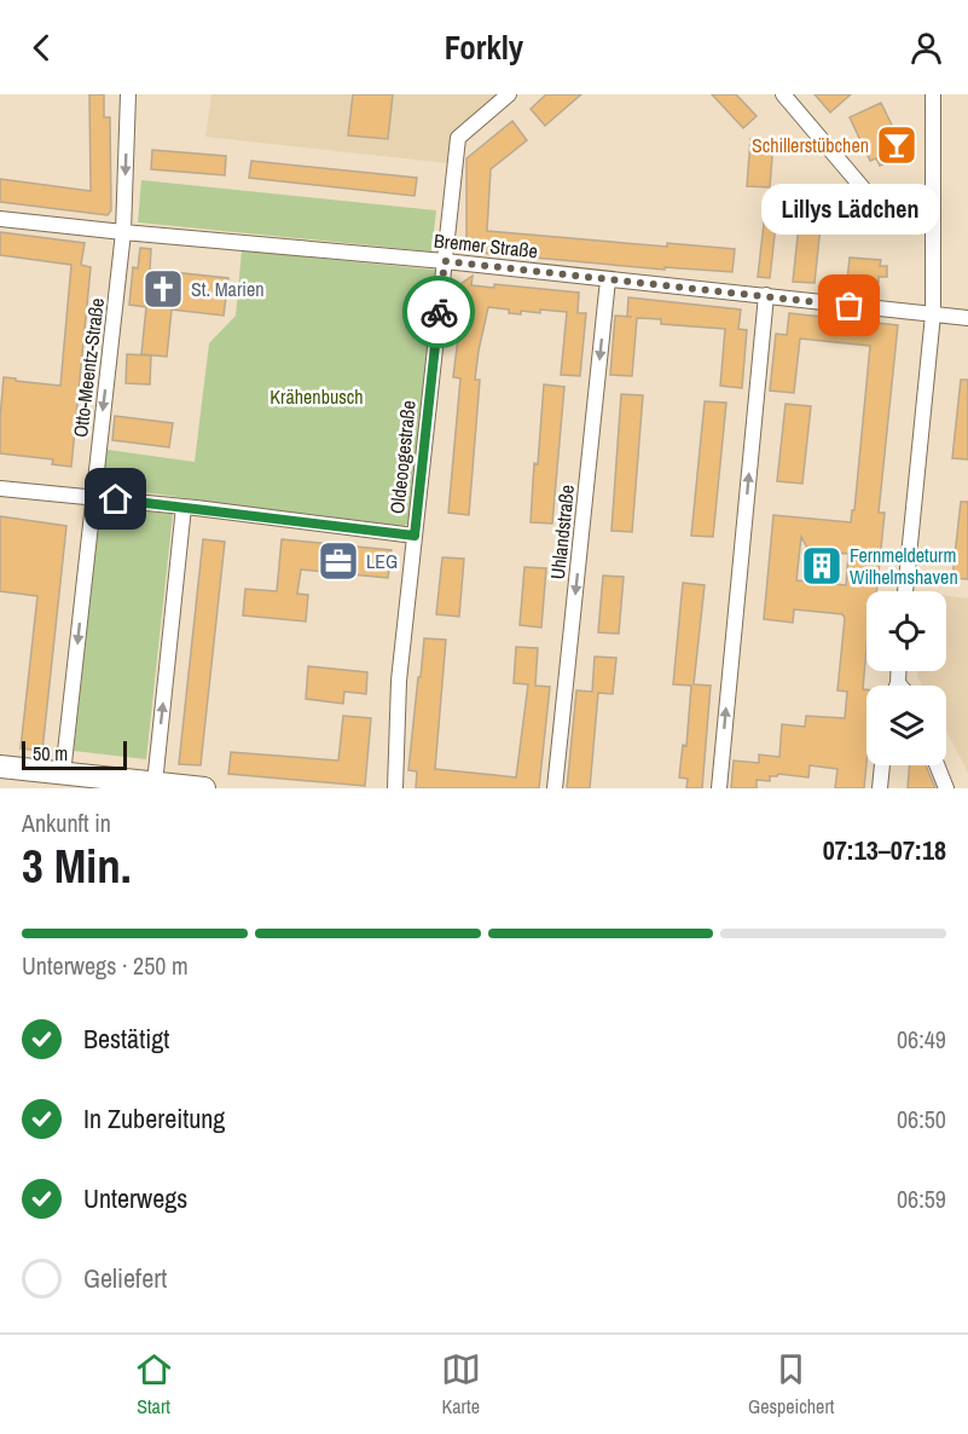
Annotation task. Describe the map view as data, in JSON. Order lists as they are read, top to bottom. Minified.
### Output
{"streets":{"street":["Bremer Straße","Otto-Meentz-Straße","Oldeoogestraße","Uhlandstraße"]},"crossings":[["Bremer Straße","Otto-Meentz-Straße"],["Bremer Straße","Oldeoogestraße"],["Bremer Straße","Uhlandstraße"]],"one_way":["Uhlandstraße"],"parks":["Krähenbusch"],"places":{"bar":["Schillerstübchen"],"church":["St. Marien"],"other":["Lillys Lädchen"],"office":["LEG"],"building":["Fernmeldeturm Wilhelmshaven"]},"scale_bar":"50 m","page":{"header":"Forkly","bubble":"Lillys Lädchen","scale":"50 m","heading":["3 Min.","Ankunft in","07:13–07:18"],"bar":"Unterwegs · 250 m","list":[["Bestätigt","06:49"],["In Zubereitung","06:50"],["Unterwegs","06:59"],"Geliefert"],"tabs":["Start","Karte","Gespeichert"]}}
